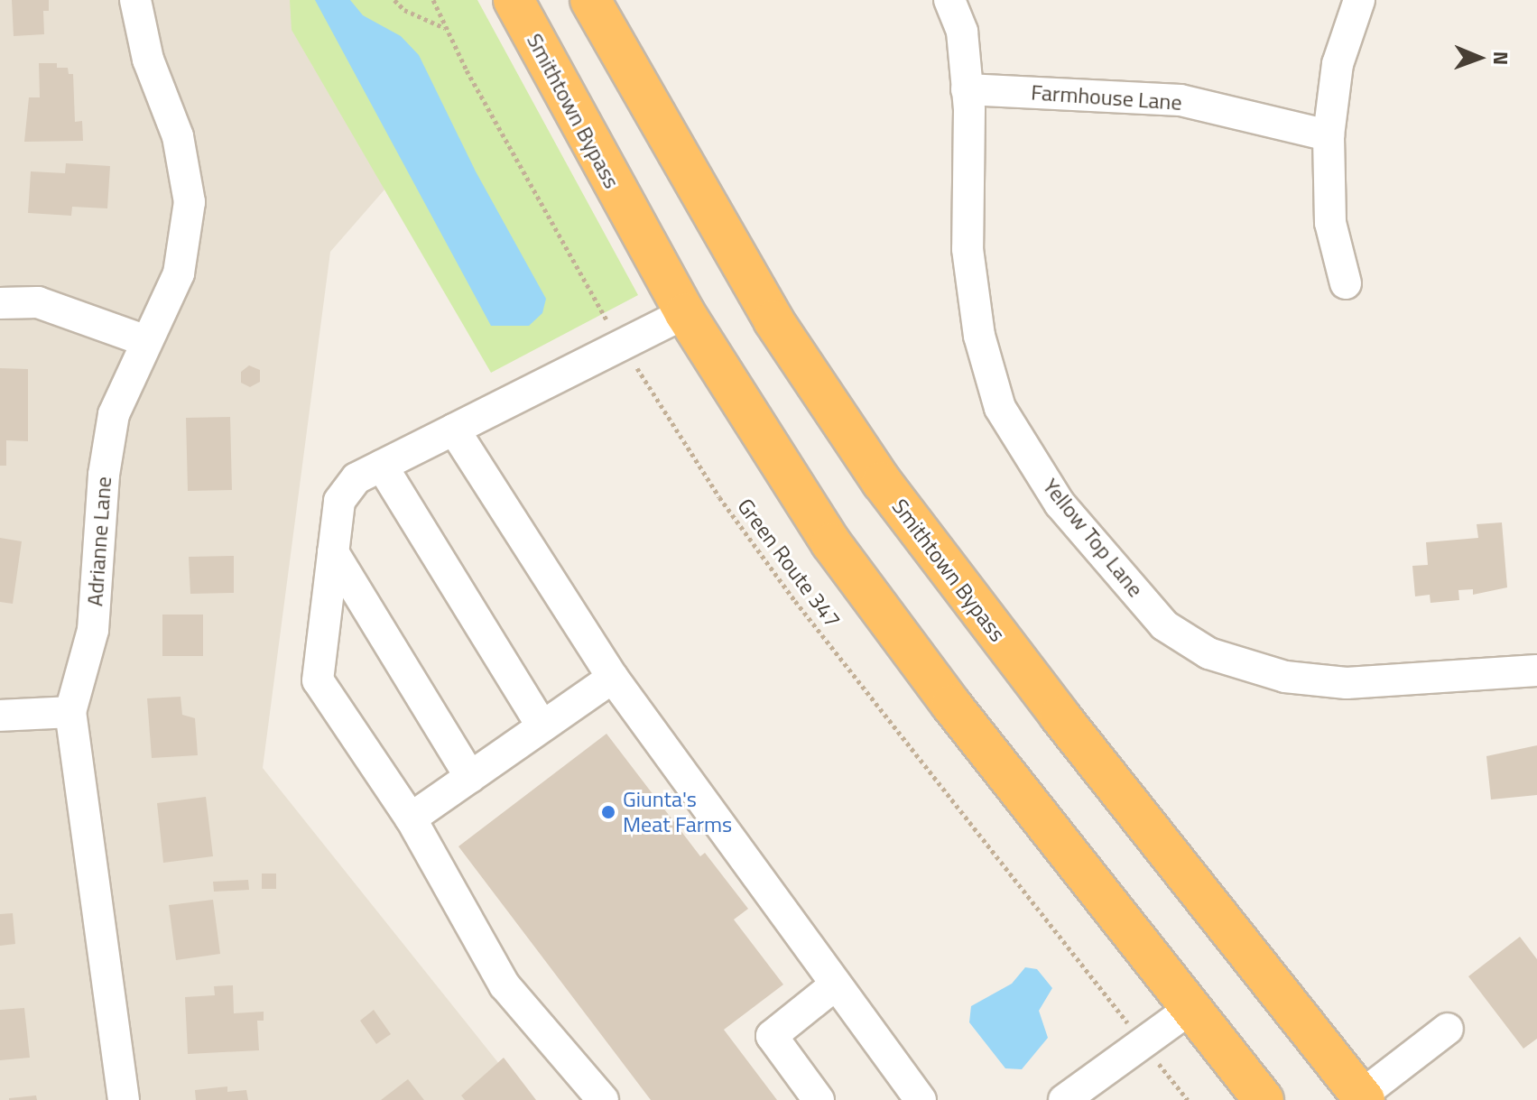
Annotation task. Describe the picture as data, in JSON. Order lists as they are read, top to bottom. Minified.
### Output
{"streets":{"highway":["Smithtown Bypass"],"street":["Farmhouse Lane","Yellow Top Lane","Adrianne Lane"],"path":["Green Route 347"]},"crossings":[["Farmhouse Lane","Yellow Top Lane"]],"places":["Giunta's Meat Farms"],"north":"right"}
